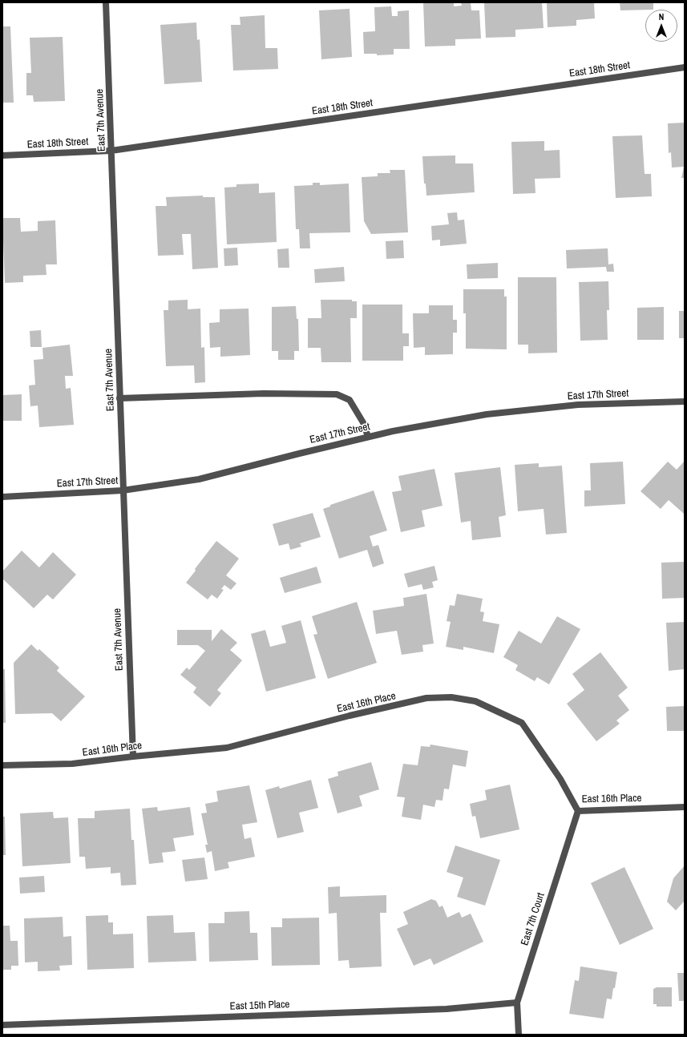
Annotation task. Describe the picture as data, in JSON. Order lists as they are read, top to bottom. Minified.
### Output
{"streets":{"street":["East 18th Street","East 7th Avenue","East 17th Street","East 16th Place","East 7th Court","East 15th Place"]},"crossings":[["East 18th Street","East 7th Avenue"],["East 7th Avenue","East 17th Street"],["East 7th Avenue","East 16th Place"],["East 16th Place","East 7th Court"],["East 7th Court","East 15th Place"]],"north":"top"}
